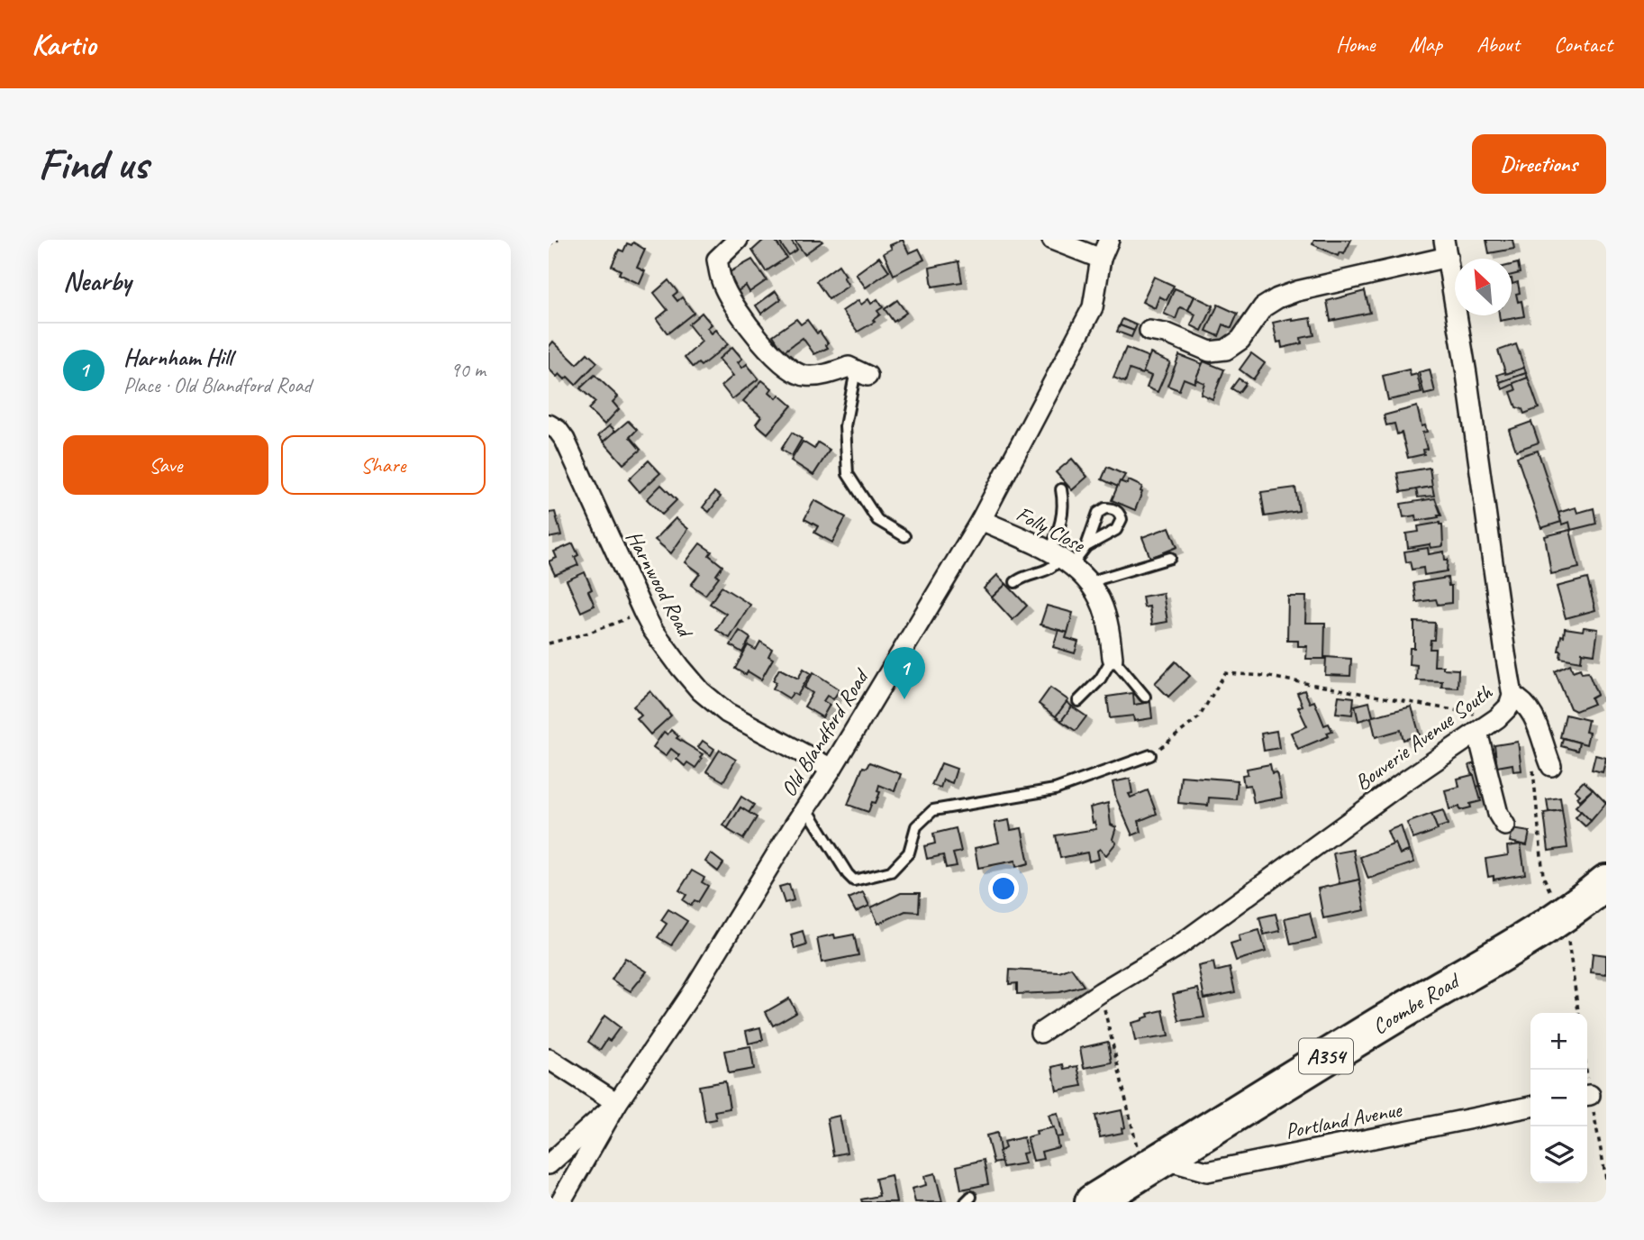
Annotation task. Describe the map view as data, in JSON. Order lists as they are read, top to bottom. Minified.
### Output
{"streets":{"highway":["Coombe Road","A354"],"street":["Folly Close","Harnwood Road","Old Blandford Road","Bouverie Avenue South","Portland Avenue"]},"crossings":[["Folly Close","Old Blandford Road"],["Harnwood Road","Old Blandford Road"],["Coombe Road","Portland Avenue"]],"north":"top left","page":{"header":"Kartio","nav":["Home","Map","About","Contact"],"buttons":["Directions",["Save","Share"]],"title":"Find us","heading":"Nearby","list":[{"mark":"1","name":"Harnham Hill","note":"Place · Old Blandford Road","value":"90 m"}],"pins":"1","map_buttons":["+","−"]}}
